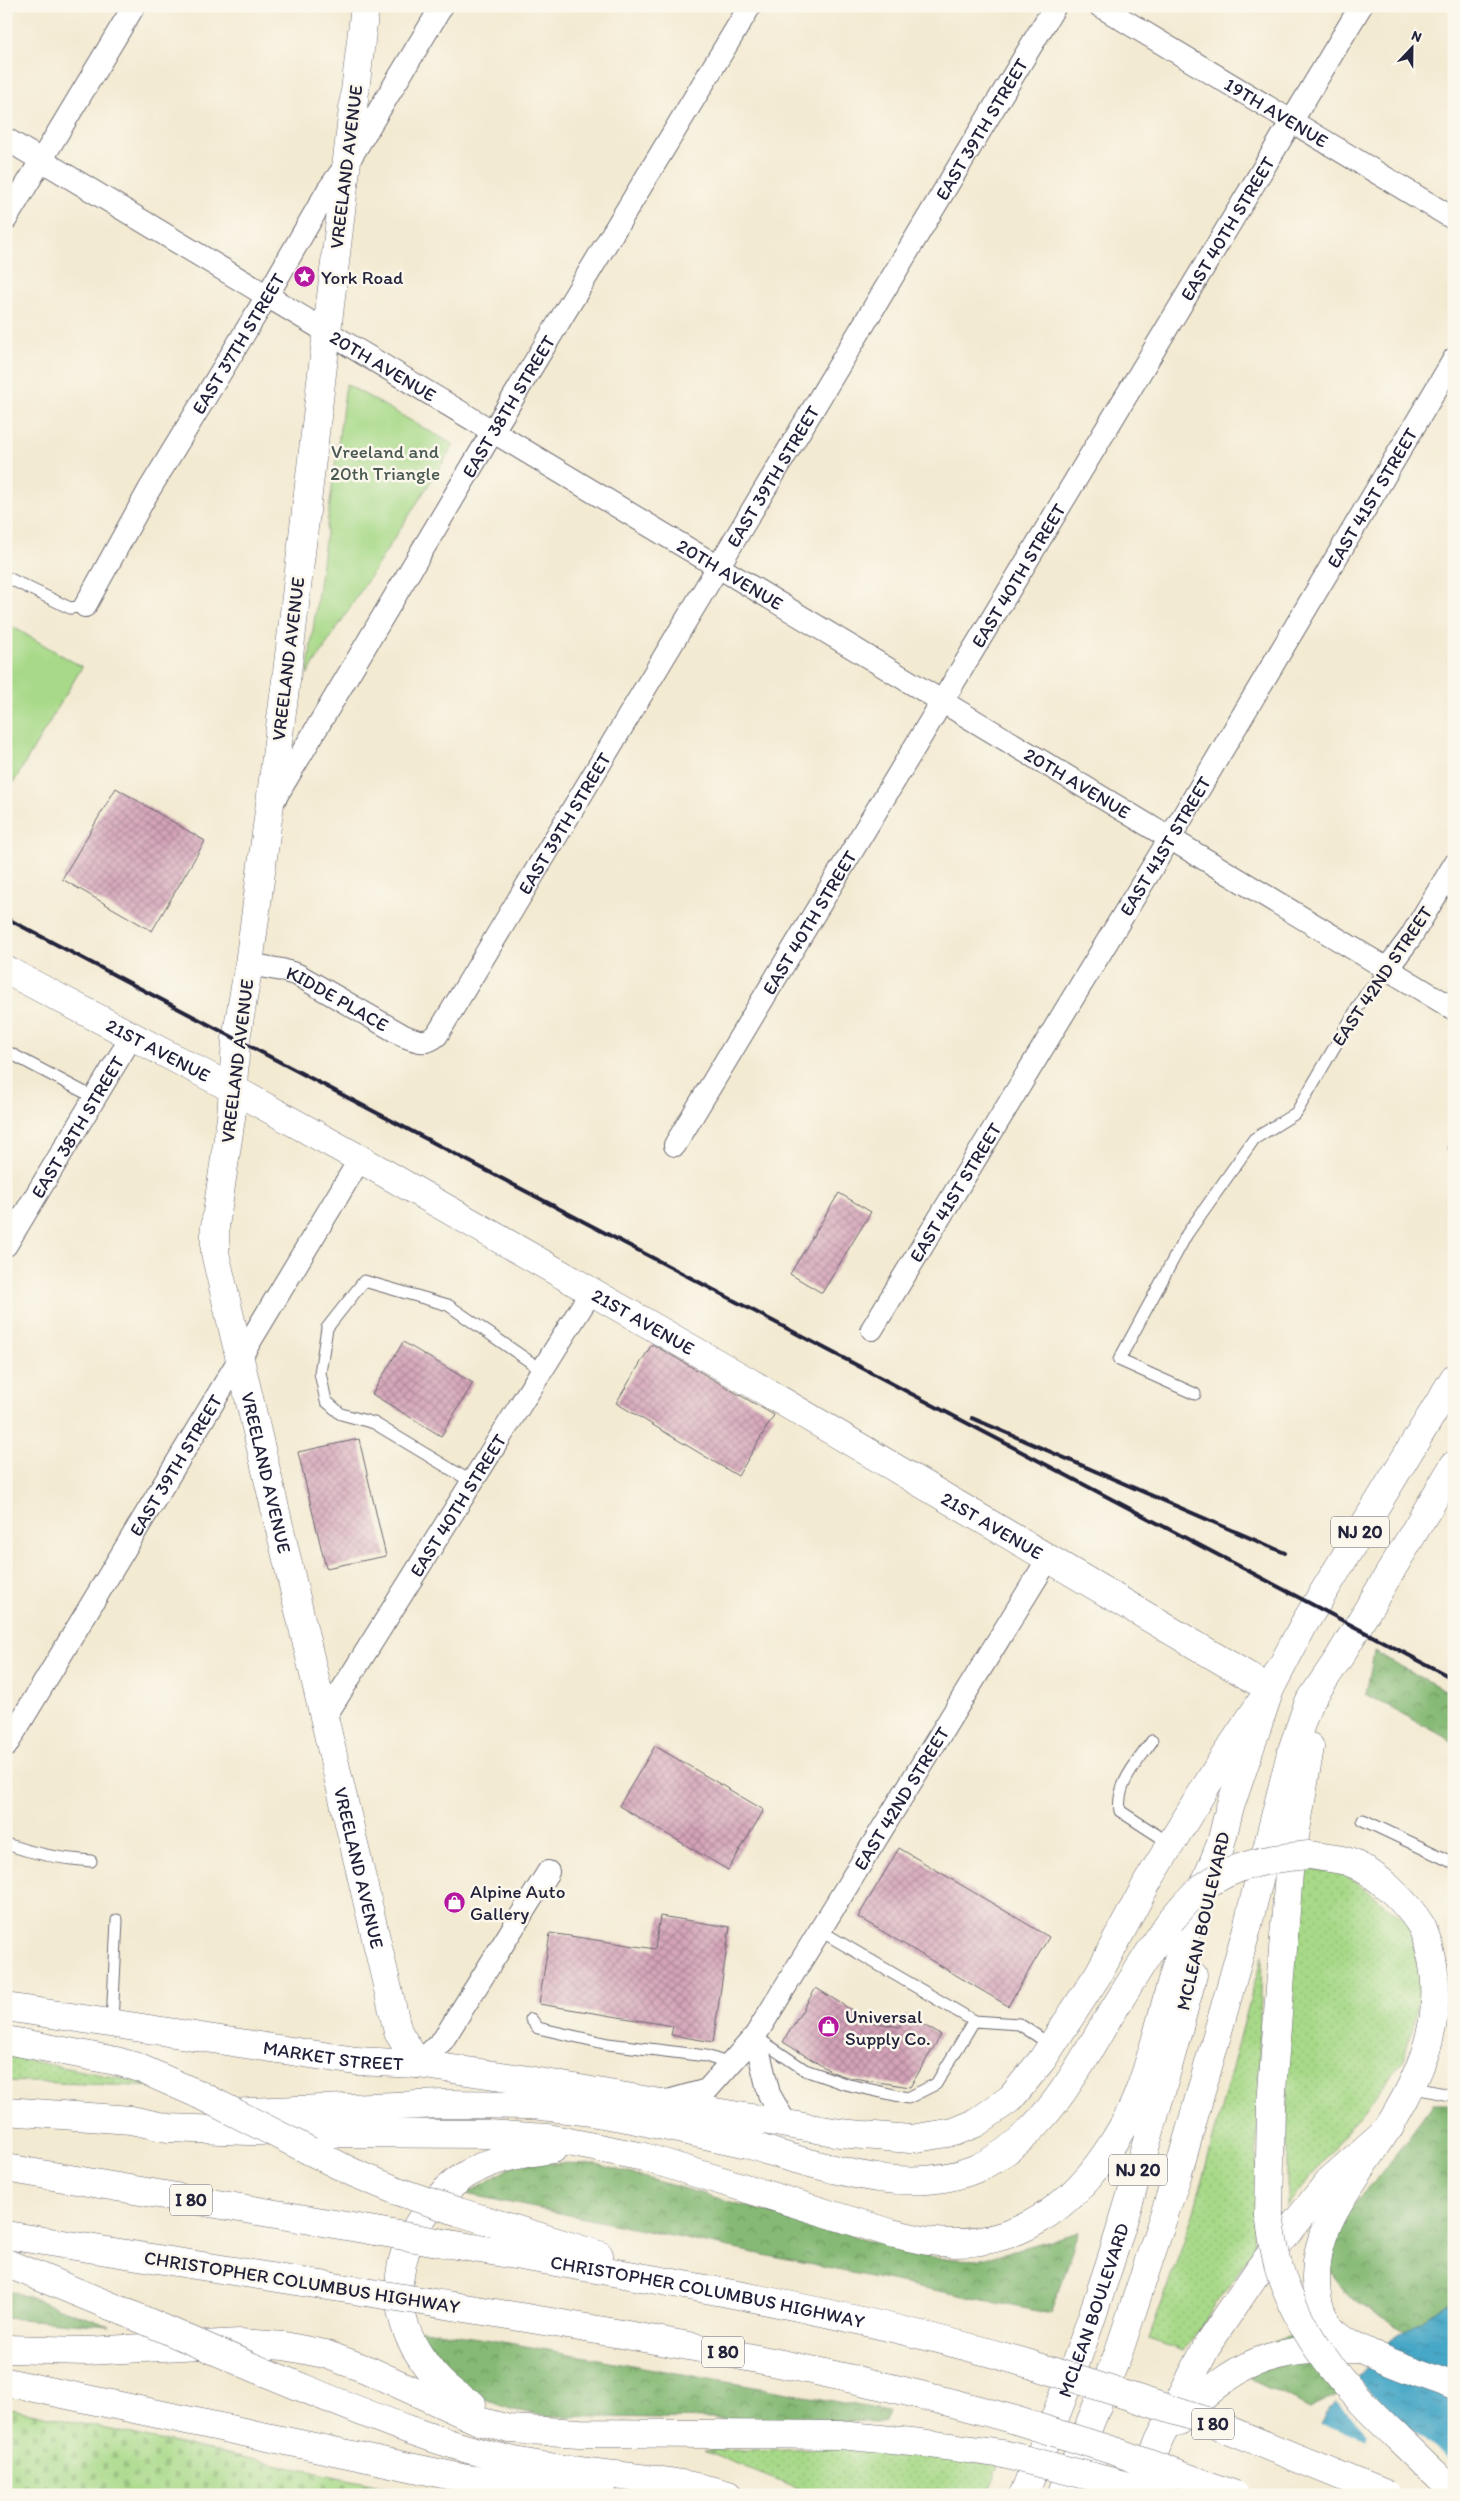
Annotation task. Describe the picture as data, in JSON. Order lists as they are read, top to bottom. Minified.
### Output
{"streets":{"main road":["VREELAND AVENUE","21ST AVENUE","NJ 20","MCLEAN BOULEVARD","MARKET STREET","I 80","CHRISTOPHER COLUMBUS HIGHWAY"],"street":["19TH AVENUE","EAST 39TH STREET","EAST 40TH STREET","EAST 37TH STREET","20TH AVENUE","EAST 38TH STREET","EAST 41ST STREET","EAST 42ND STREET","KIDDE PLACE"]},"crossings":[["19TH AVENUE","EAST 40TH STREET"],["EAST 39TH STREET","VREELAND AVENUE"],["EAST 39TH STREET","20TH AVENUE"],["EAST 39TH STREET","KIDDE PLACE"],["EAST 39TH STREET","21ST AVENUE"],["VREELAND AVENUE","EAST 40TH STREET"],["VREELAND AVENUE","EAST 37TH STREET"],["VREELAND AVENUE","20TH AVENUE"],["VREELAND AVENUE","EAST 38TH STREET"],["VREELAND AVENUE","KIDDE PLACE"],["VREELAND AVENUE","21ST AVENUE"],["VREELAND AVENUE","MARKET STREET"],["EAST 40TH STREET","20TH AVENUE"],["EAST 40TH STREET","21ST AVENUE"],["EAST 37TH STREET","20TH AVENUE"],["20TH AVENUE","EAST 38TH STREET"],["20TH AVENUE","EAST 41ST STREET"],["20TH AVENUE","EAST 42ND STREET"],["EAST 38TH STREET","21ST AVENUE"],["EAST 42ND STREET","21ST AVENUE"],["EAST 42ND STREET","MARKET STREET"],["21ST AVENUE","MCLEAN BOULEVARD"],["21ST AVENUE","MARKET STREET"],["MCLEAN BOULEVARD","MARKET STREET"]],"parks":["Vreeland and 20th Triangle"],"places":{"place":["York Road"],"shop":["Alpine Auto Gallery","Universal Supply Co."]},"north":"top"}
